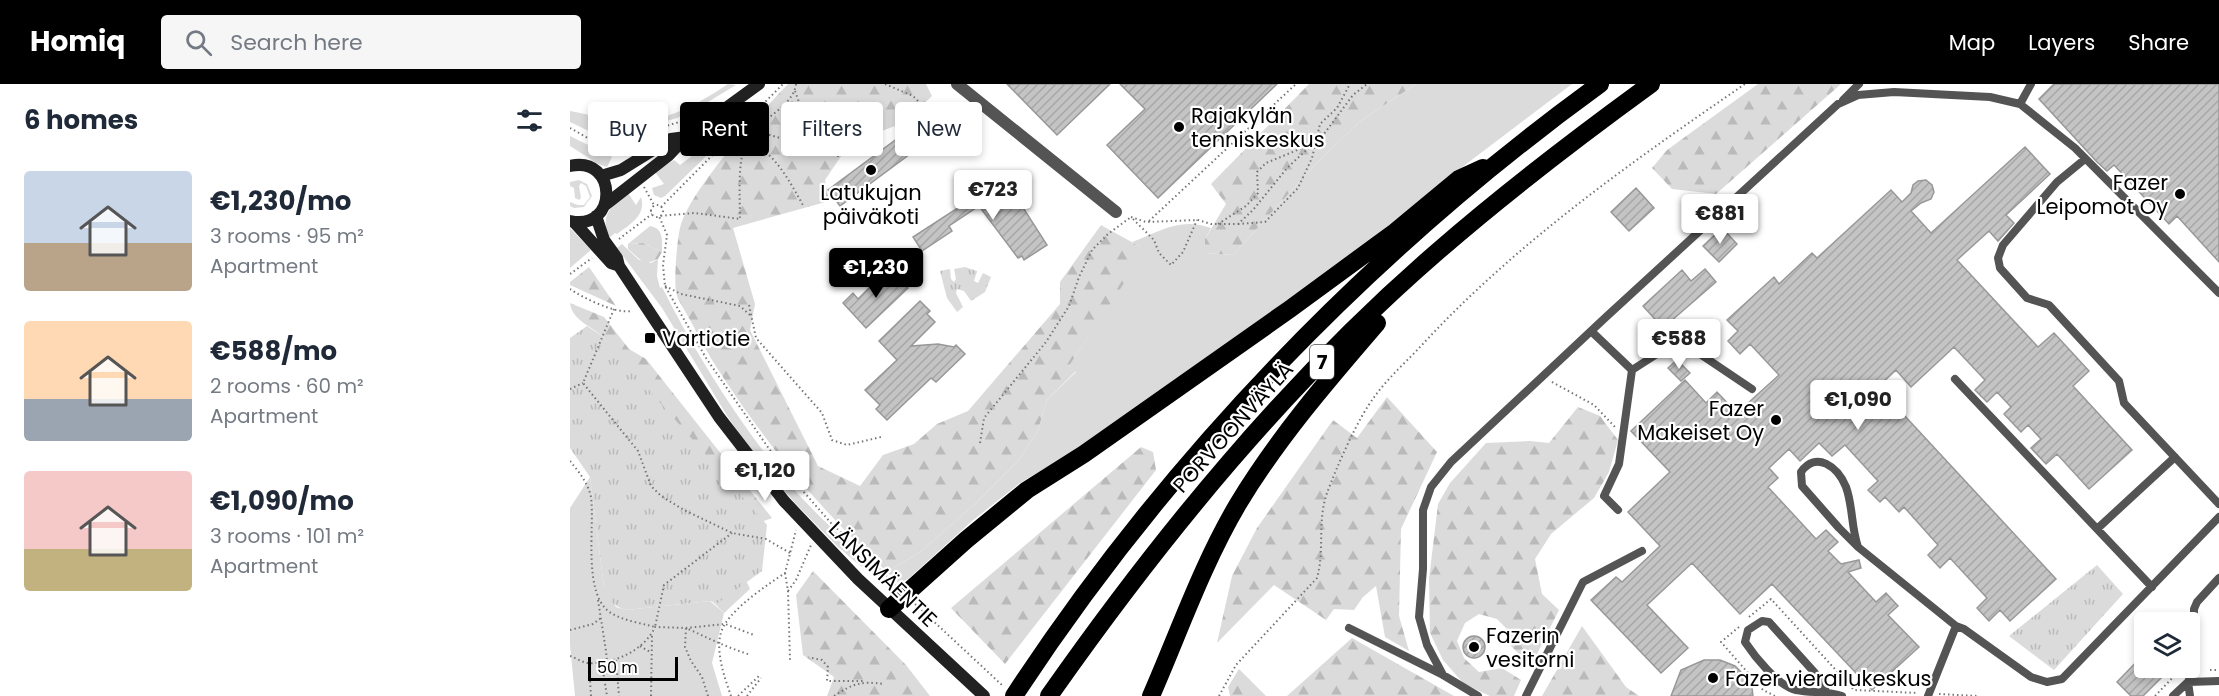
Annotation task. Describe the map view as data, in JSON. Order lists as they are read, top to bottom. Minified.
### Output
{"streets":{"highway":["7","PORVOONVÄYLÄ"],"main road":["LÄNSIMÄENTIE"]},"places":{"other":["Rajakylän tenniskeskus","Latukujan päiväkoti","Fazer Leipomot Oy","Fazer Makeiset Oy","Fazerin vesitorni","Fazer vierailukeskus"],"transit":["Vartiotie"]},"scale_bar":"50 m","page":{"header":"Homiq","search":"Search here","nav":["Map","Layers","Share"],"heading":"6 homes","chip":["Buy","Rent","Filters","New"],"list":[{"name":"€1,230/mo","note":"3 rooms · 95 m² · Apartment"},{"name":"€588/mo","note":"2 rooms · 60 m² · Apartment"},{"name":"€1,090/mo","note":"3 rooms · 101 m² · Apartment"}],"price":["€723","€881","€1,230","€588","€1,090","€1,120"],"scale":"50 m"}}
